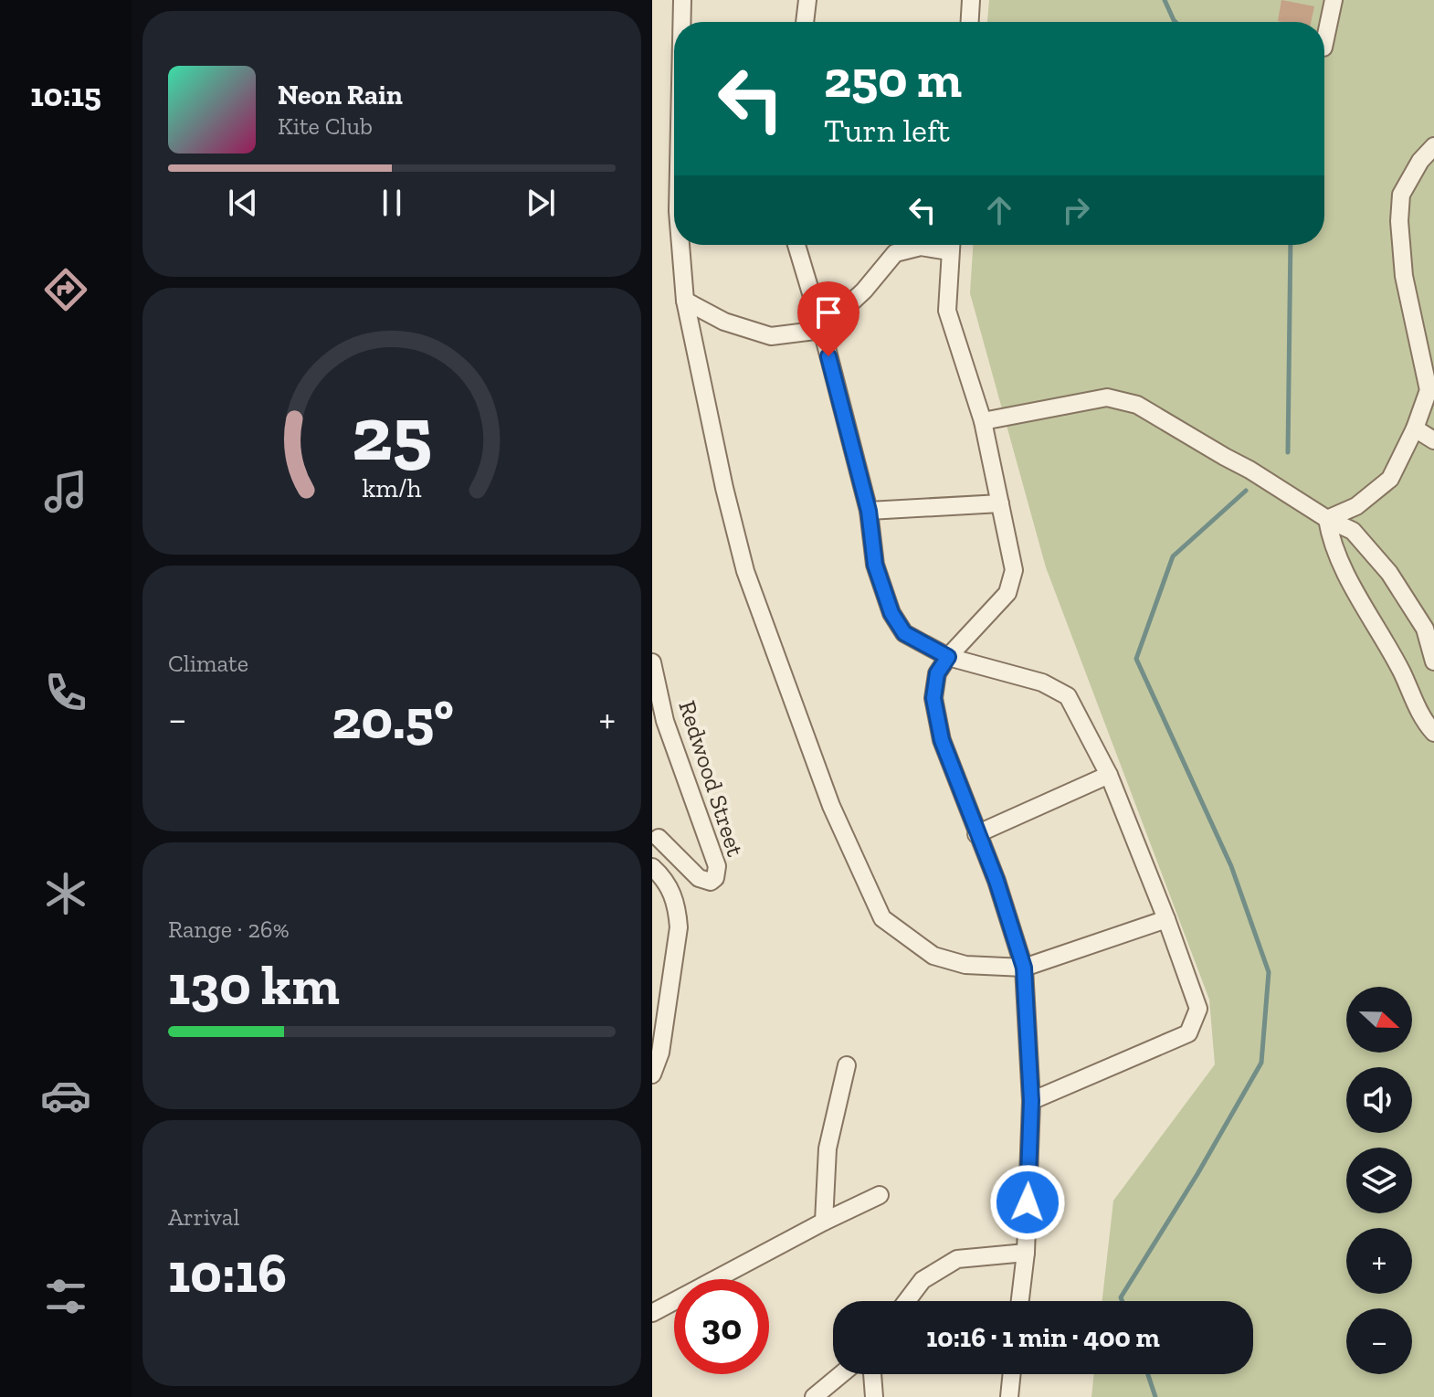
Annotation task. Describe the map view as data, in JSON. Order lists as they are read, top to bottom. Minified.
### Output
{"streets":{"street":["Redwood Street"]},"north":"right","page":{"tabs":"10:15","turn":["250 m","Turn left"],"song":["Neon Rain","Kite Club"],"tile":["Climate",["Range · 26%","130 km"],["Arrival","10:16"]],"heat":["−","20.5°","+"],"map_buttons":["+","−"],"limit":"30","trip":"10:16 · 1 min · 400 m","gauge":["25","km/h"]}}
